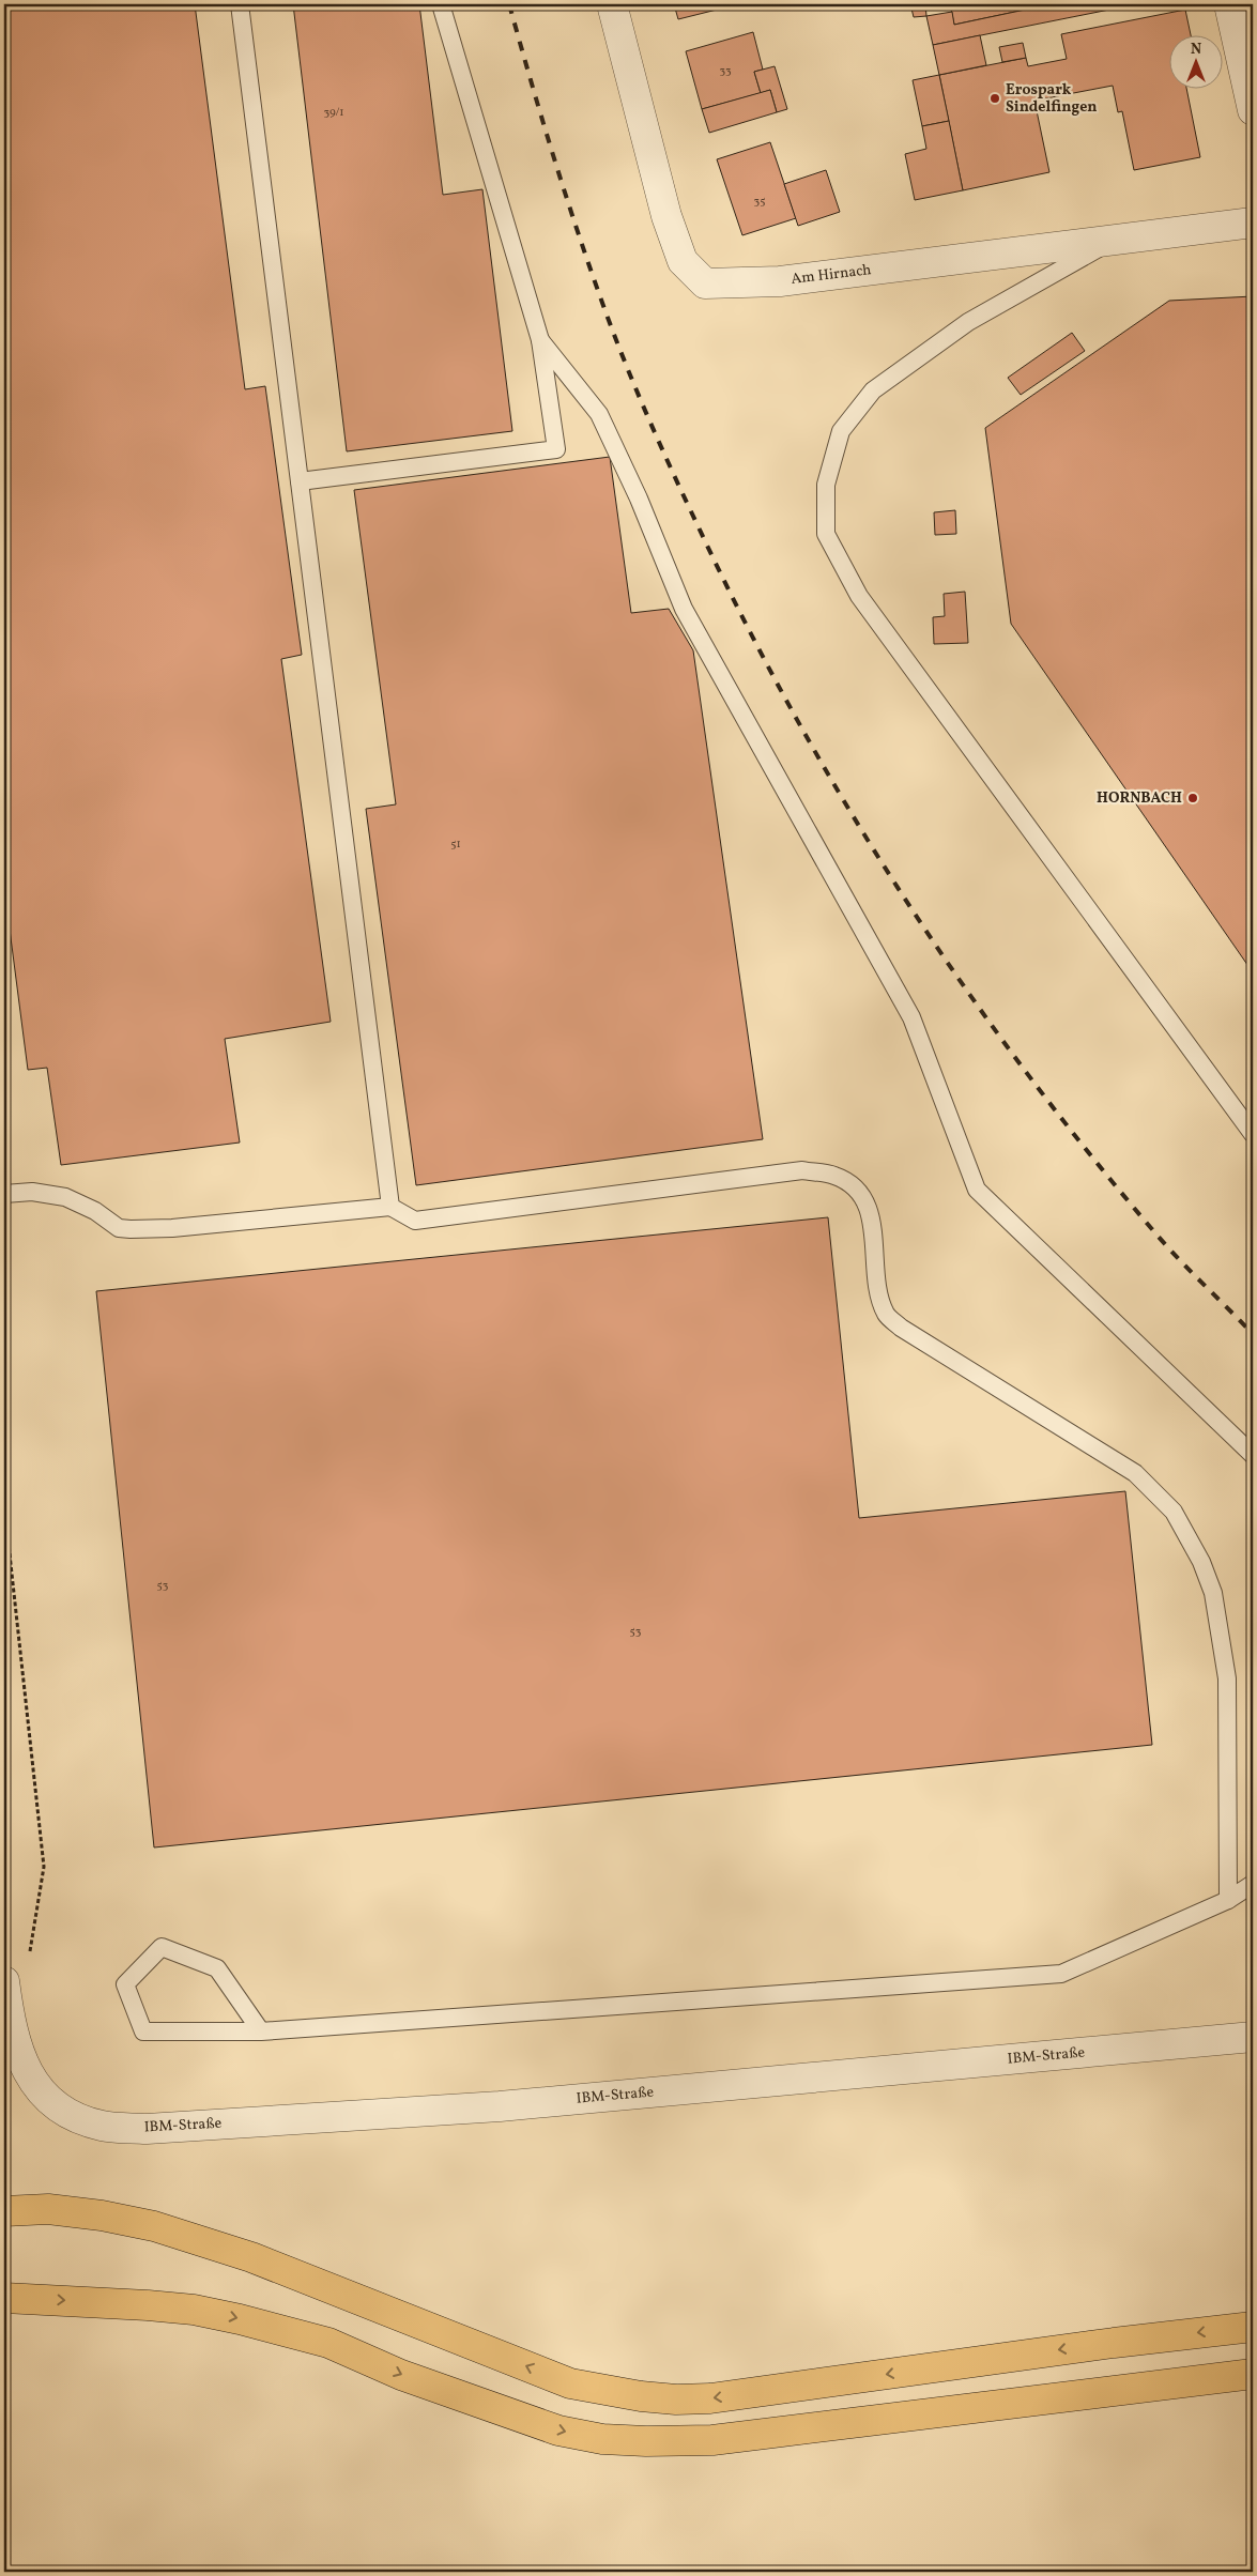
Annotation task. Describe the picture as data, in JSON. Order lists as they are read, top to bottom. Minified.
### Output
{"streets":{"street":["Am Hirnach","IBM-Straße"]},"places":["Erospark Sindelfingen","HORNBACH"],"house_numbers":["33","39/1","35","51","53","53"],"north":"top"}
